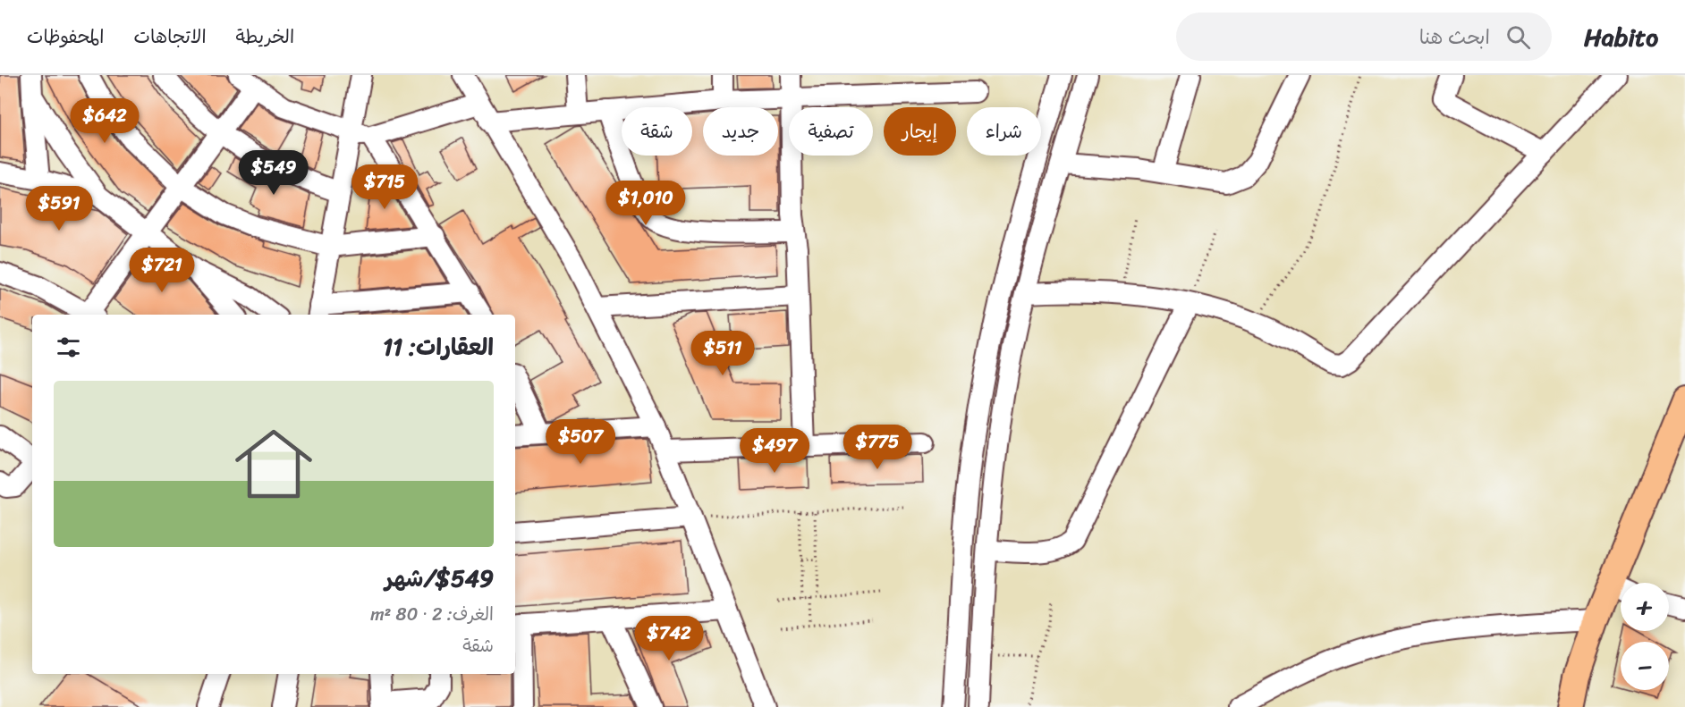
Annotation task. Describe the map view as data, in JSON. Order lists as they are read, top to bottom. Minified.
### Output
{"page":{"header":"Habito","search":"ابحث هنا","nav":["الخريطة","الاتجاهات","المحفوظات"],"price":["$642","$549","$715","$1,010","$591","$721","$511","$507","$775","$497","$742"],"chip":["شراء","إيجار","تصفية","جديد","شقة"],"heading":"العقارات: 11","list":[{"name":"$549/شهر","note":"الغرف: 2 · 80 m² · شقة"}],"map_buttons":["+","−"]}}
